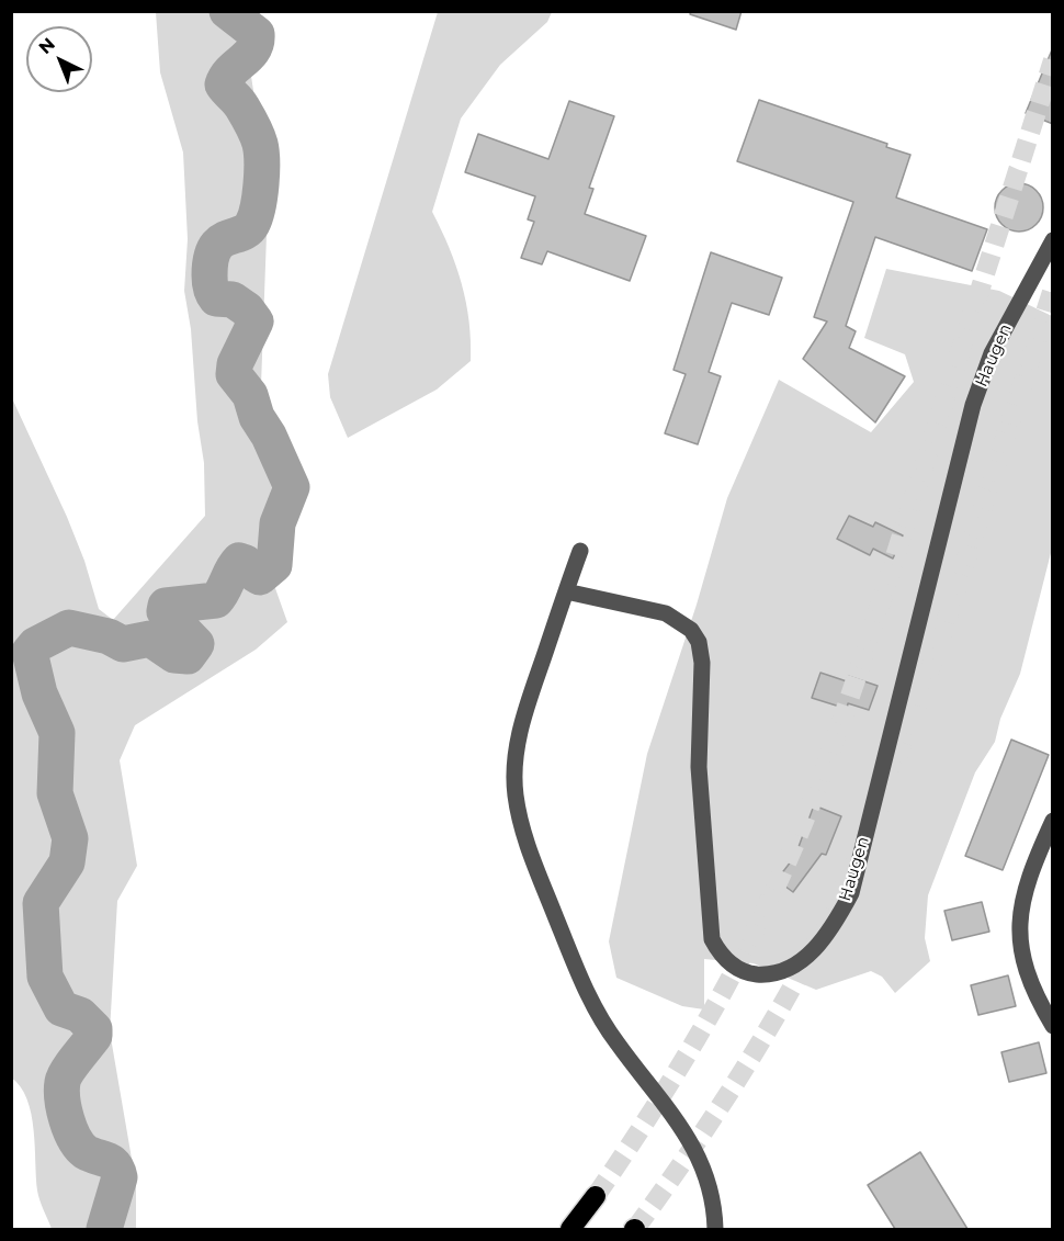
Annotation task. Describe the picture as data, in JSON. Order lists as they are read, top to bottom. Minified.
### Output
{"streets":{"street":["Haugen"]},"north":"top left"}
